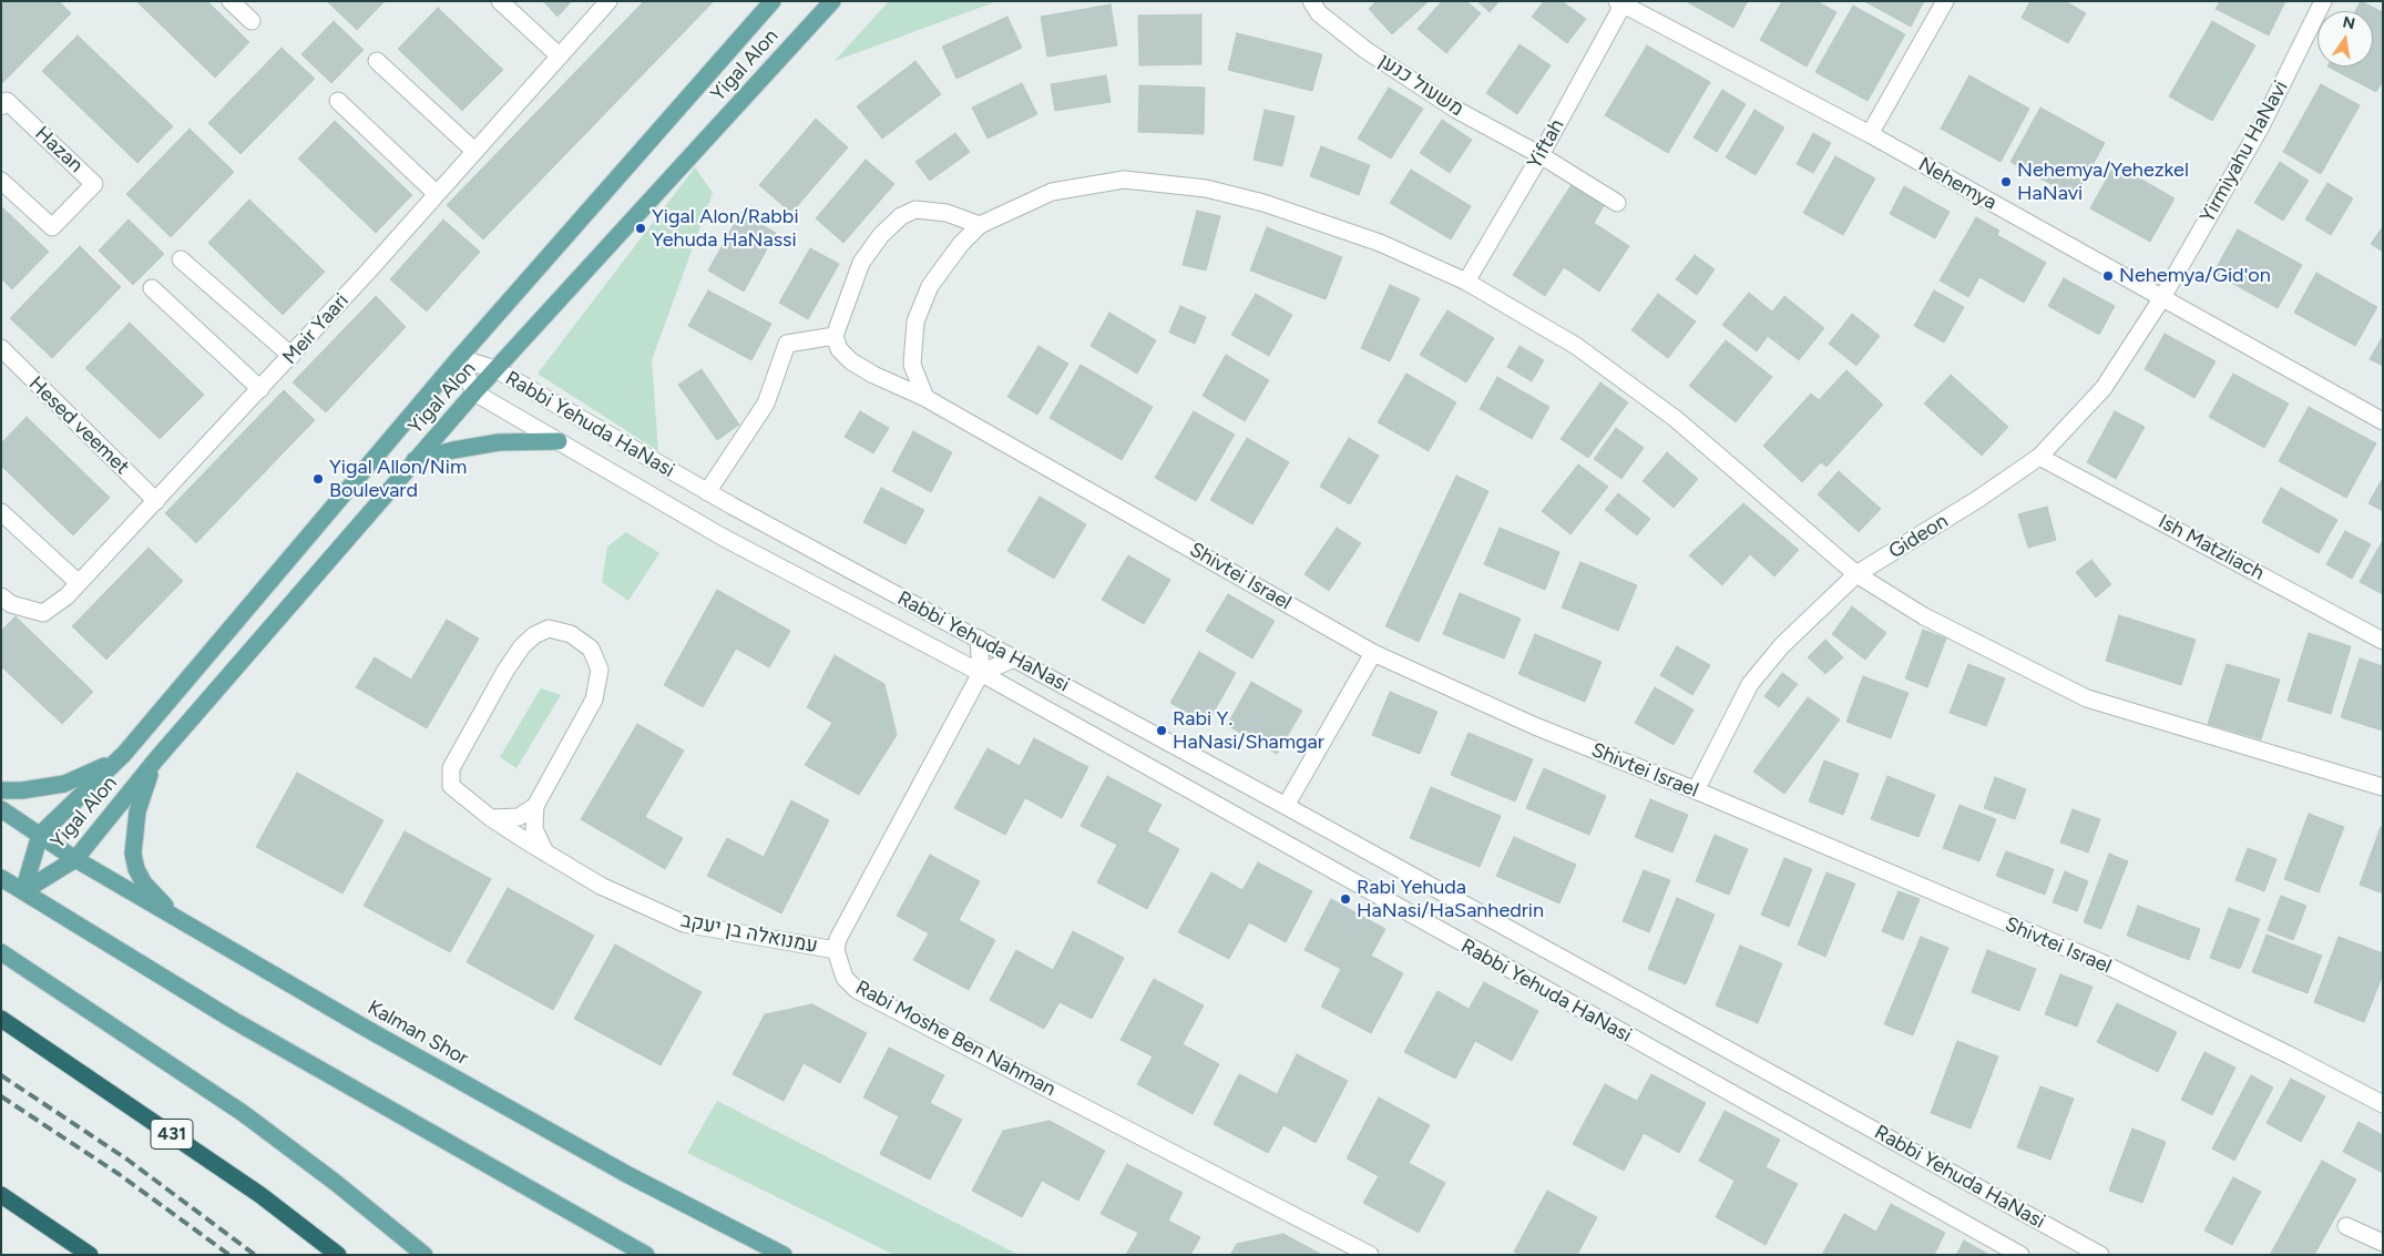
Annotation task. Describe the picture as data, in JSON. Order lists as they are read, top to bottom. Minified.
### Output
{"streets":{"highway":["431"],"main road":["Yigal Alon","Kalman Shor"],"street":["משעול כנען","Yiftah","Hazan","Yirmiyahu HaNavi","Nehemya","Meir Yaari","Rabbi Yehuda HaNasi","Hesed veemet","Gideon","Ish Matzliach","Shivtei Israel","עמנואלה בן יעקב","Rabi Moshe Ben Nahman"]},"crossings":[["Yigal Alon","Rabbi Yehuda HaNasi"],["Yigal Alon","Kalman Shor"],["משעול כנען","Yiftah"],["Yiftah","Nehemya"],["Yirmiyahu HaNavi","Nehemya"],["Yirmiyahu HaNavi","Gideon"],["Nehemya","Gideon"],["Meir Yaari","Hesed veemet"],["Gideon","Ish Matzliach"],["Gideon","Shivtei Israel"],["עמנואלה בן יעקב","Rabi Moshe Ben Nahman"]],"places":["Nehemya/Yehezkel HaNavi","Yigal Alon/Rabbi Yehuda HaNassi","Nehemya/Gid'on","Yigal Allon/Nim Boulevard","Rabi Y. HaNasi/Shamgar","Rabi Yehuda HaNasi/HaSanhedrin"],"north":"top"}
